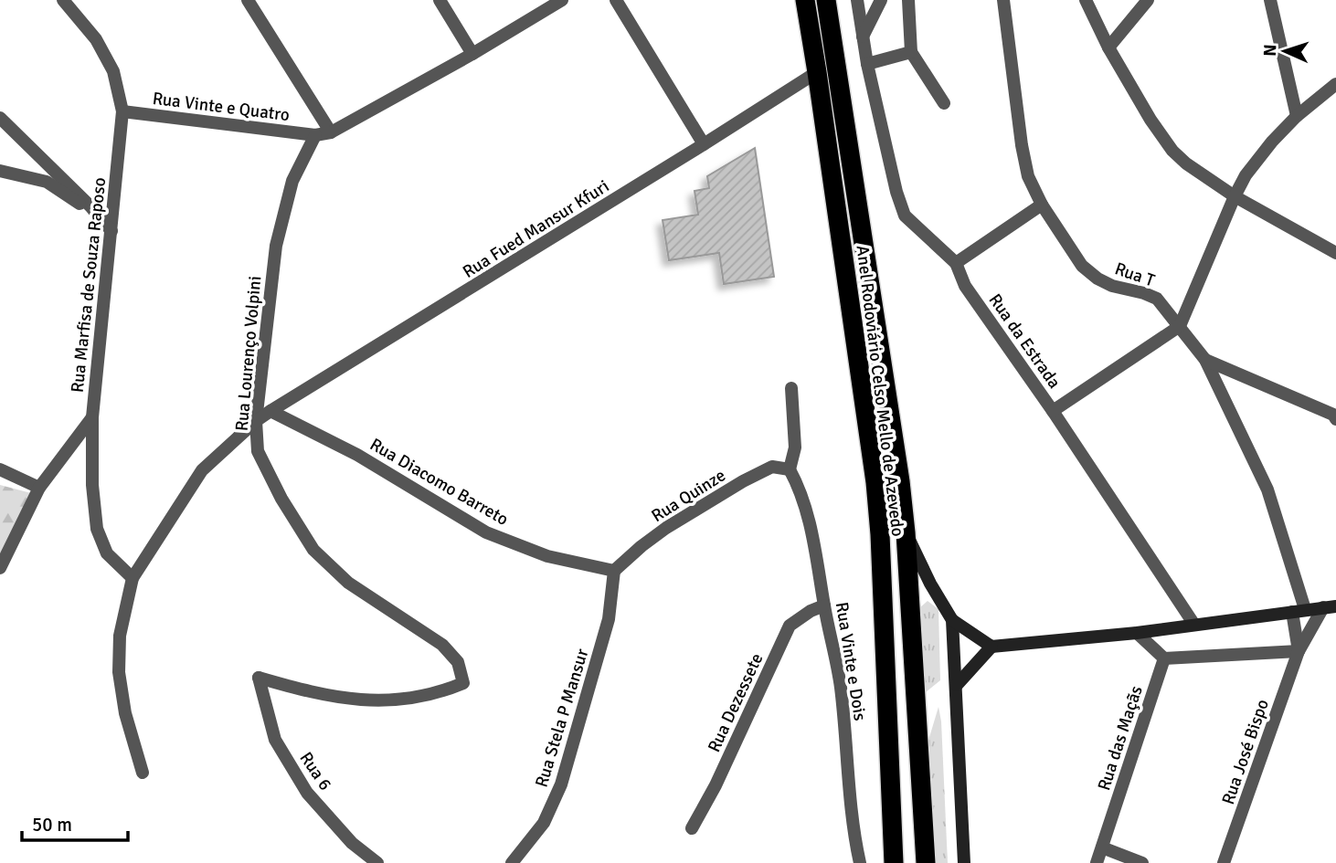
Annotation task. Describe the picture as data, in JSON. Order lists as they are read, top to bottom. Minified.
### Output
{"streets":{"highway":["Anel Rodoviário Celso Mello de Azevedo"],"street":["Rua Vinte e Quatro","Rua Fued Mansur Kfuri","Rua T","Rua Marfisa de Souza Raposo","Rua da Estrada","Rua Lourenço Volpini","Rua Diacomo Barreto","Rua Quinze","Rua Vinte e Dois","Rua Dezessete","Rua Stela P Mansur","Rua das Maçãs","Rua José Bispo","Rua 6"]},"crossings":[["Rua Vinte e Quatro","Rua Marfisa de Souza Raposo"],["Rua Vinte e Quatro","Rua Lourenço Volpini"],["Rua Fued Mansur Kfuri","Anel Rodoviário Celso Mello de Azevedo"],["Rua Fued Mansur Kfuri","Rua Diacomo Barreto"],["Rua T","Rua José Bispo"],["Rua Lourenço Volpini","Rua 6"],["Rua Diacomo Barreto","Rua Quinze"],["Rua Diacomo Barreto","Rua Stela P Mansur"],["Rua Quinze","Rua Vinte e Dois"],["Rua Quinze","Rua Stela P Mansur"],["Rua Vinte e Dois","Rua Dezessete"]],"scale_bar":"50 m","north":"left"}
